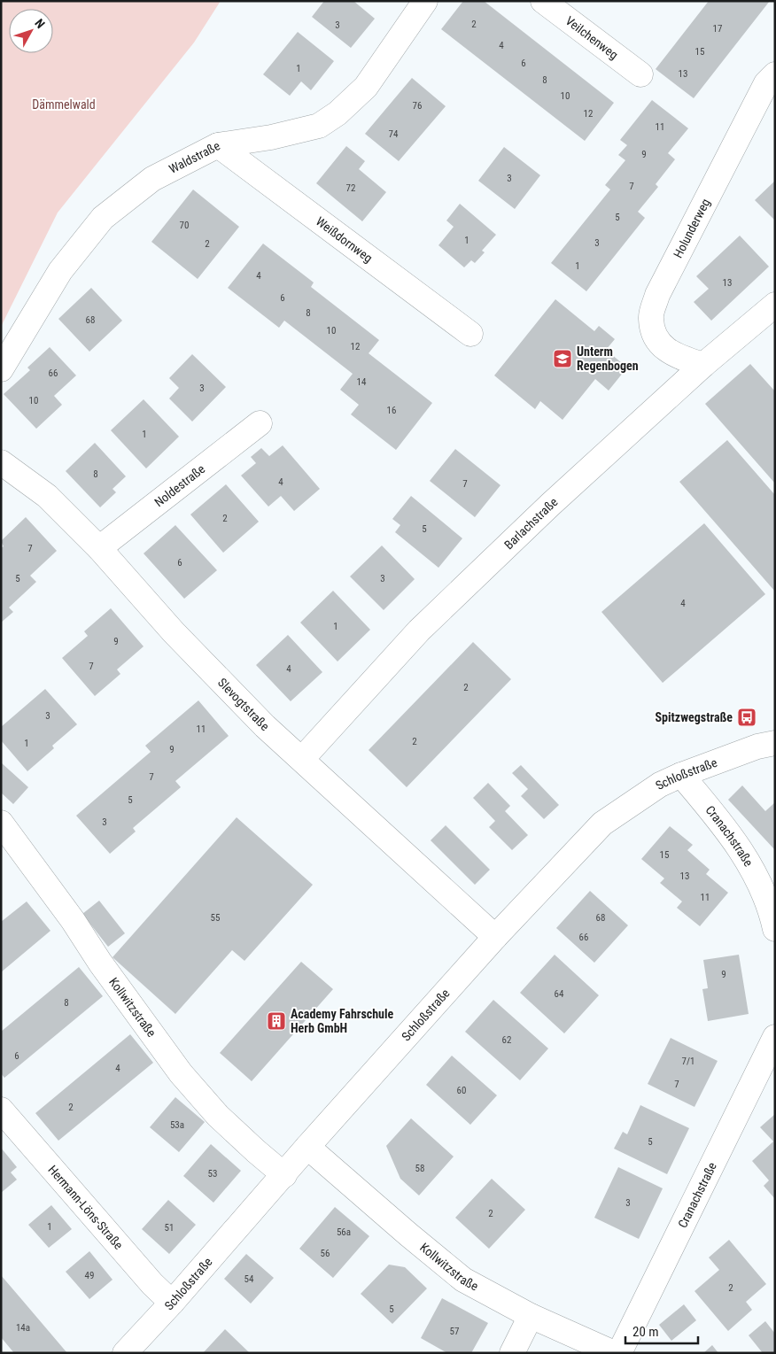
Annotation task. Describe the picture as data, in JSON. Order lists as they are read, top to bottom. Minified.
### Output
{"streets":{"street":["Veilchenweg","Waldstraße","Holunderweg","Weißdornweg","Noldestraße","Barlachstraße","Slevogtstraße","Schloßstraße","Cranachstraße","Kollwitzstraße","Hermann-Löns-Straße"]},"crossings":[["Waldstraße","Weißdornweg"],["Holunderweg","Barlachstraße"],["Noldestraße","Slevogtstraße"],["Barlachstraße","Slevogtstraße"],["Slevogtstraße","Schloßstraße"],["Schloßstraße","Cranachstraße"],["Schloßstraße","Kollwitzstraße"],["Schloßstraße","Hermann-Löns-Straße"]],"parks":["Dämmelwald"],"places":{"school or university":["Unterm Regenbogen"],"bus stop":["Spitzwegstraße"],"building":["Academy Fahrschule Herb GmbH"]},"house_numbers":["2","3","17","4","15","6","1","13","8","10","76","12","11","74","9","3","7","72","5","70","1","3","2","1","4","13","6","8","68","10","12","66","14","3","10","16","1","8","4","7","2","5","7","6","5","3","4","1","9","7","4","2","3","11","2","1","9","7","5","3","15","13","11","55","68","66","9","64","8","62","6","7/1","4","7","60","2","53a","5","58","53","3","2","1","51","56a","56","49","54","2","5","14a","57"],"scale_bar":"20 m","north":"top right"}
